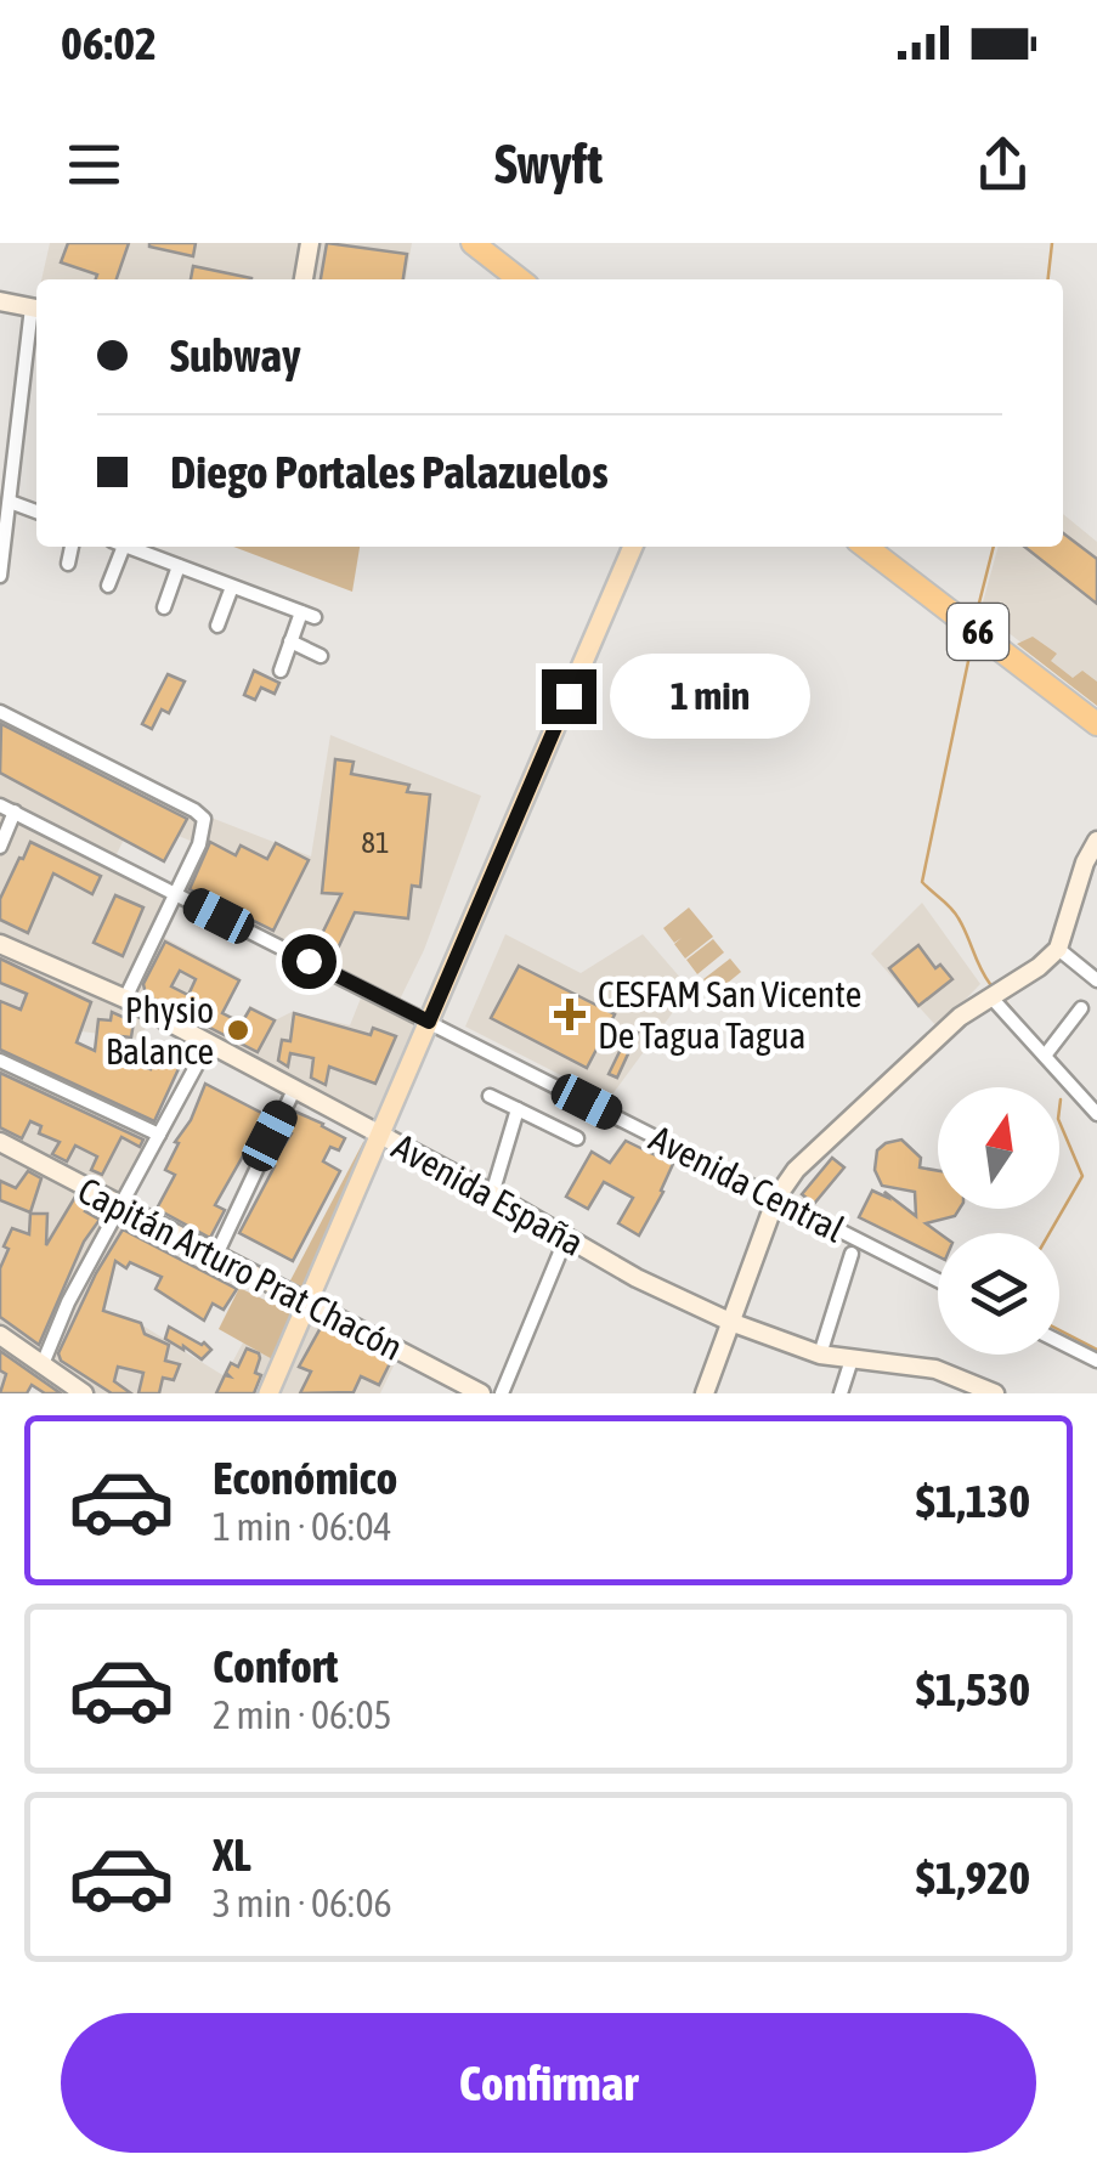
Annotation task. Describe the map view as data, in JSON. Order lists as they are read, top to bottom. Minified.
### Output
{"streets":{"highway":["66"],"street":["Avenida Central","Avenida España","Capitán Arturo Prat Chacón"]},"places":{"health":["CESFAM San Vicente De Tagua Tagua"],"other":["Physio Balance"]},"house_numbers":["81"],"north":"top","page":{"status":"06:02","header":"Swyft","banner":["Subway","Diego Portales Palazuelos"],"bubble":"1 min","list":[{"name":"Económico","note":"1 min · 06:04","value":"$1,130"},{"name":"Confort","note":"2 min · 06:05","value":"$1,530"},{"name":"XL","note":"3 min · 06:06","value":"$1,920"}],"buttons":"Confirmar"}}
